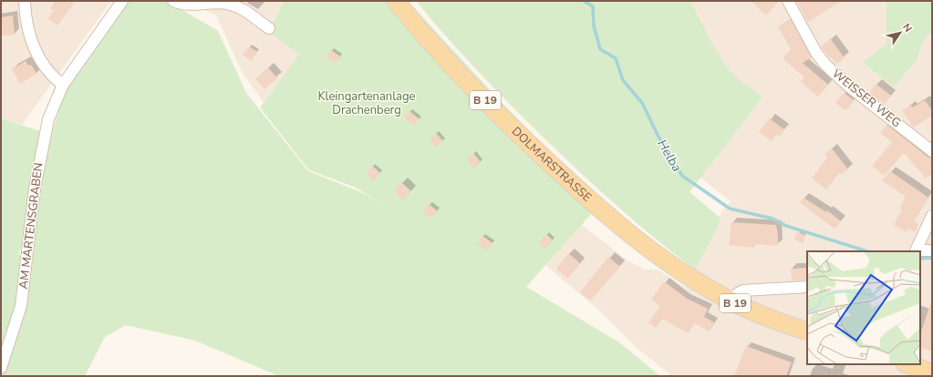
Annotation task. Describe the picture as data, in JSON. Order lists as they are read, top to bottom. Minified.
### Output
{"streets":{"main road":["B 19","DOLMARSTRASSE"],"street":["WEISSER WEG","AM MÄRTENSGRABEN"]},"water":["Helba"],"parks":["Kleingartenanlage Drachenberg"],"north":"top right"}
